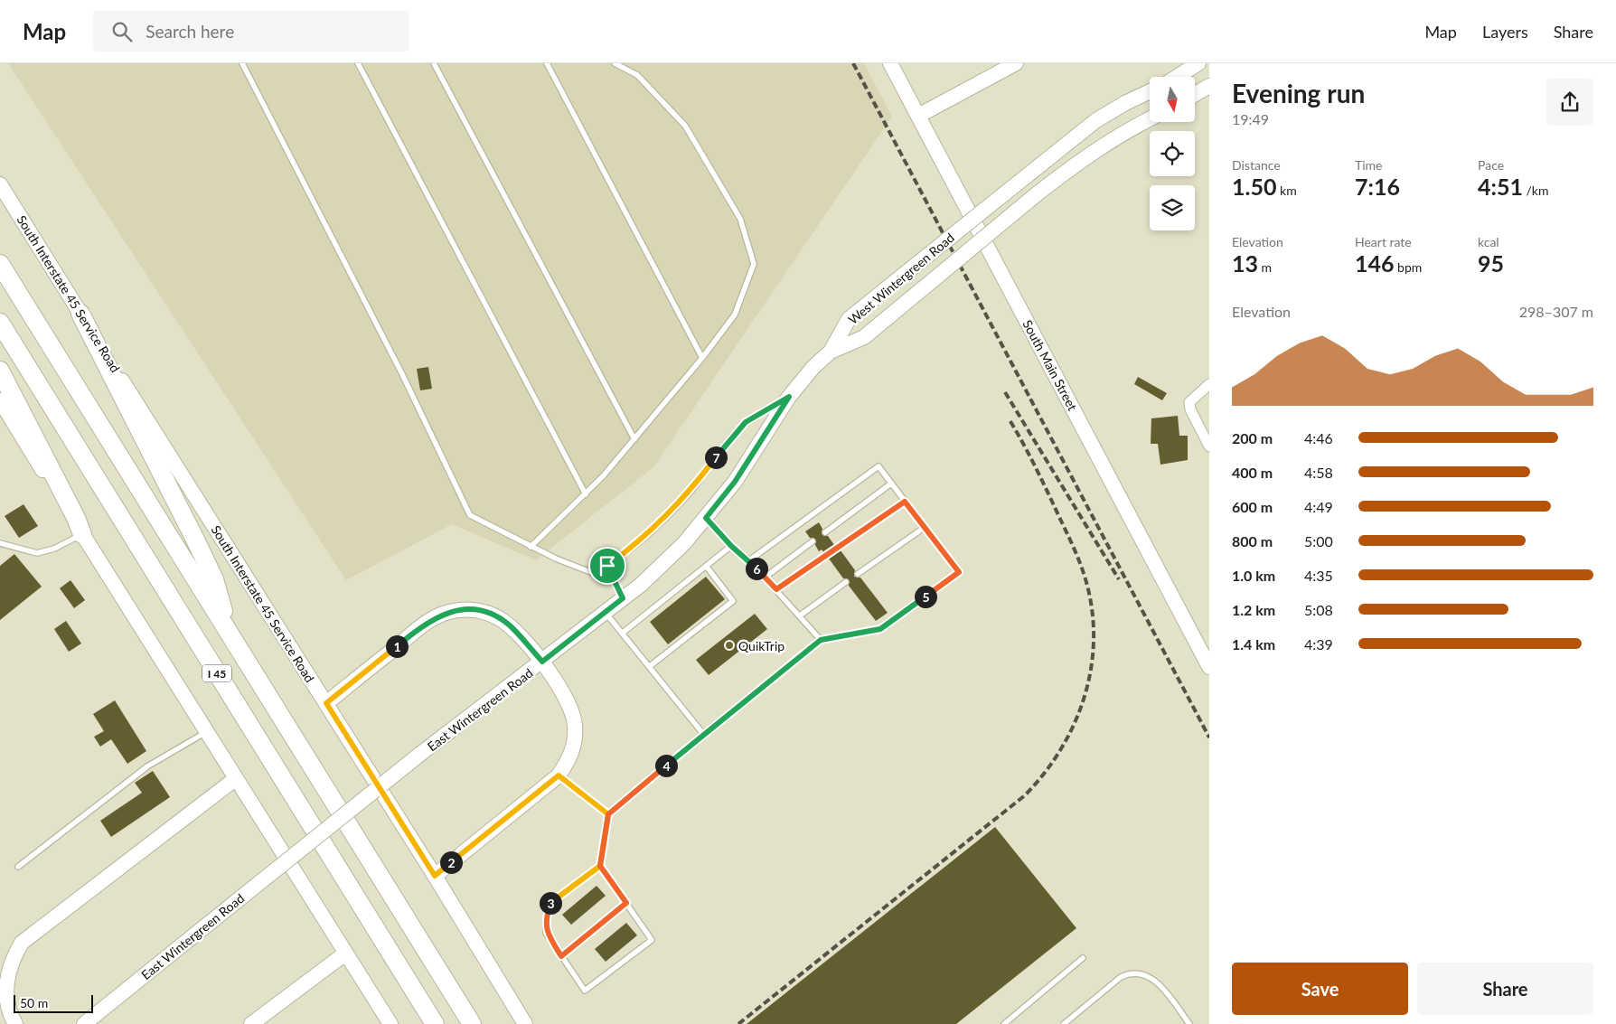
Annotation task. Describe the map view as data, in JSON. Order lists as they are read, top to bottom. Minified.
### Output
{"streets":{"highway":["I 45"],"main road":["West Wintergreen Road","South Interstate 45 Service Road","South Main Street","East Wintergreen Road"]},"crossings":[["West Wintergreen Road","East Wintergreen Road"]],"places":["QuikTrip"],"scale_bar":"50 m","north":"bottom","page":{"header":"Map","search":"Search here","nav":["Map","Layers","Share"],"heading":["Evening run","19:49"],"stats":[["Distance","1.50 km"],["Time","7:16"],["Pace","4:51 /km"],["Elevation","13 m"],["Heart rate","146 bpm"],["kcal","95"]],"chart":["Elevation","298–307 m"],"list":[{"name":"200 m","note":"4:46"},{"name":"400 m","note":"4:58"},{"name":"600 m","note":"4:49"},{"name":"800 m","note":"5:00"},{"name":"1.0 km","note":"4:35"},{"name":"1.2 km","note":"5:08"},{"name":"1.4 km","note":"4:39"}],"pins":["7","6","5","1","4","2","3"],"buttons":["Save","Share"],"scale":"50 m"}}
